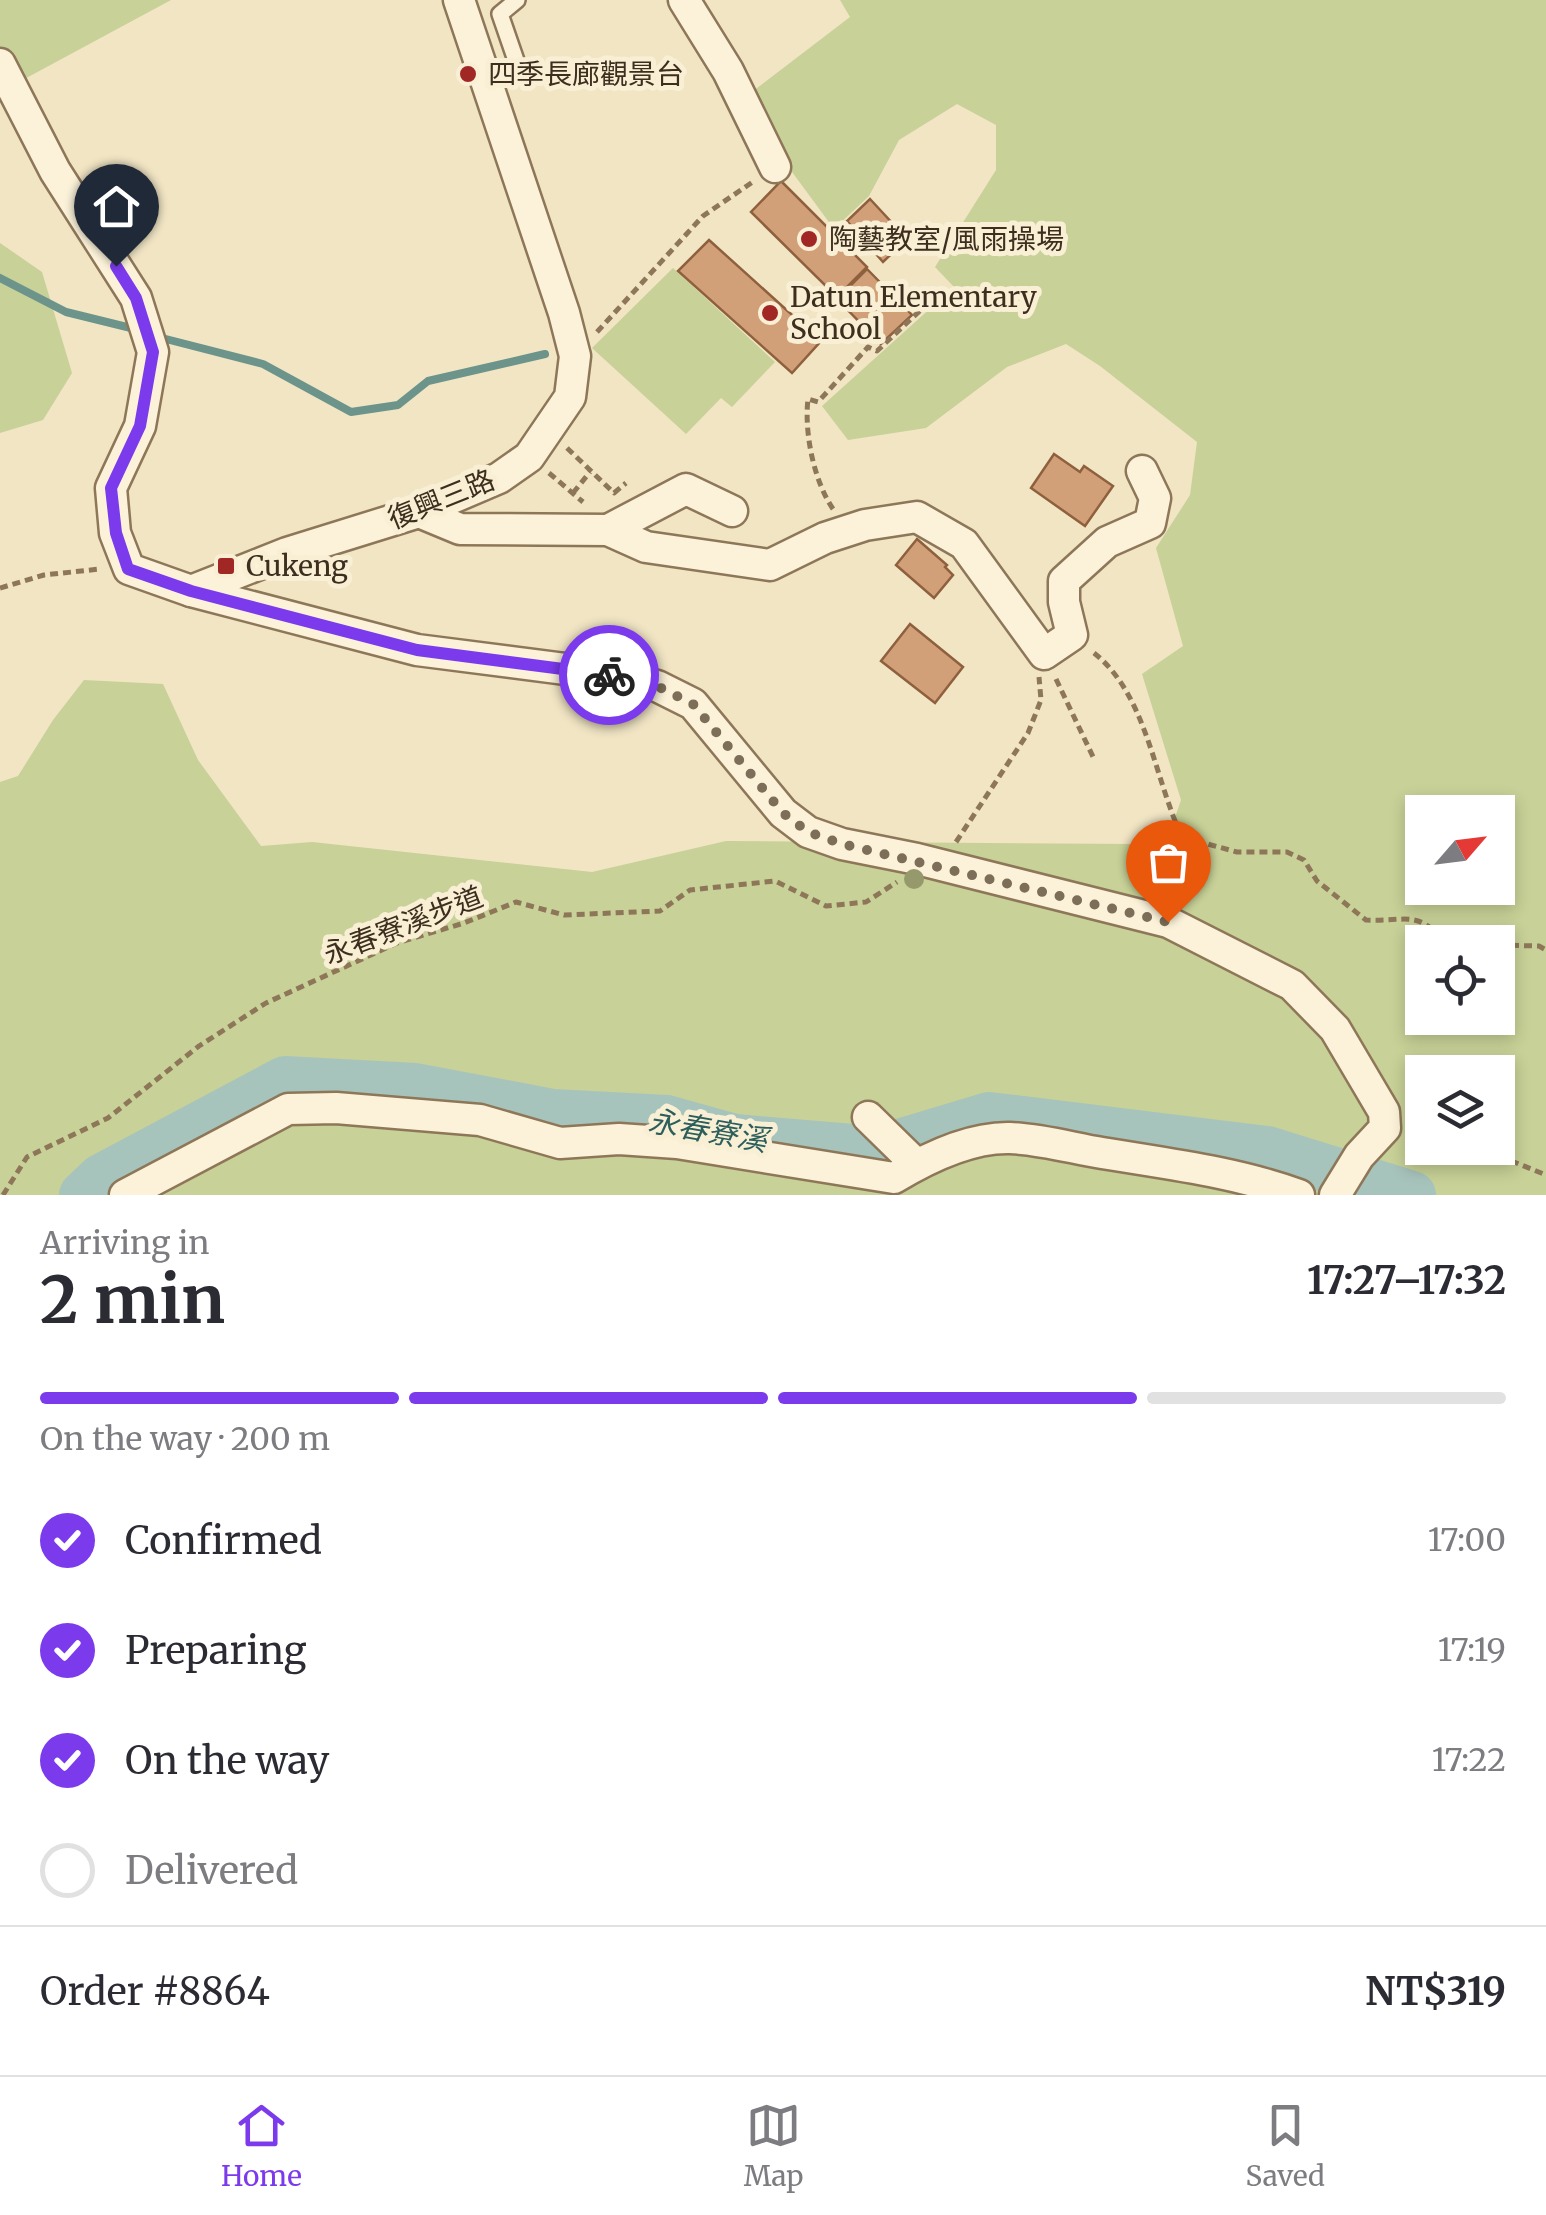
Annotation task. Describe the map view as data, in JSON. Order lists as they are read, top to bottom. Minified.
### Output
{"streets":{"street":["復興三路"],"path":["永春寮溪步道"]},"water":["永春寮溪"],"places":{"other":["四季長廊觀景台","陶藝教室/風雨操場","Datun Elementary School"],"transit":["Cukeng"]},"north":"top right","page":{"heading":["2 min","Arriving in","17:27–17:32"],"panel":["Order #8864","NT$319"],"bar":"On the way · 200 m","list":[["Confirmed","17:00"],["Preparing","17:19"],["On the way","17:22"],"Delivered"],"tabs":["Home","Map","Saved"]}}
